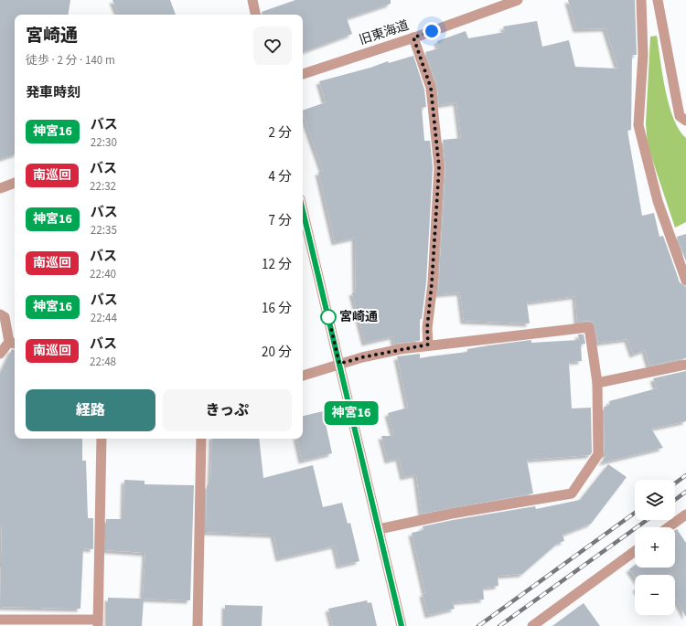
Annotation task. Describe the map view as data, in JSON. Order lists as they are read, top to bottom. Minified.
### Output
{"streets":{"street":["旧東海道"]},"places":["宮崎通"],"lines":["bus line 神宮16"],"page":{"on_map":"神宮16","heading":[["宮崎通","徒歩 · 2 分 · 140 m"],"発車時刻"],"list":[{"mark":"神宮16","name":"バス","note":"22:30","value":"2 分"},{"mark":"南巡回","name":"バス","note":"22:32","value":"4 分"},{"mark":"神宮16","name":"バス","note":"22:35","value":"7 分"},{"mark":"南巡回","name":"バス","note":"22:40","value":"12 分"},{"mark":"神宮16","name":"バス","note":"22:44","value":"16 分"},{"mark":"南巡回","name":"バス","note":"22:48","value":"20 分"}],"buttons":["経路","きっぷ"],"map_buttons":["+","−"]}}
